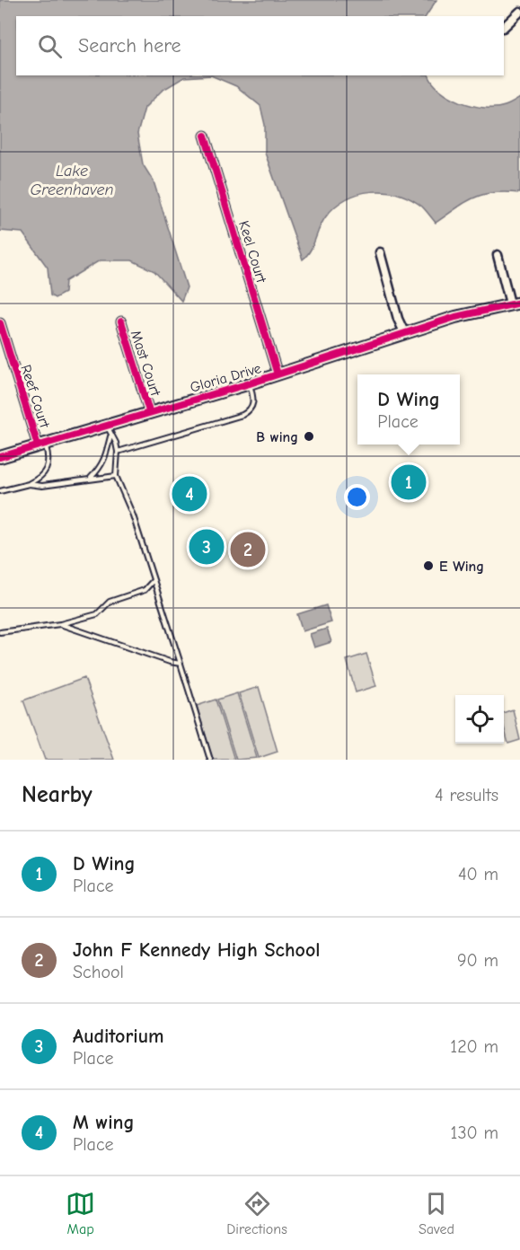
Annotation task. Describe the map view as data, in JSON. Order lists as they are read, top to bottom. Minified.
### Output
{"streets":{"street":["Keel Court","Mast Court","Gloria Drive","Reef Court"]},"crossings":[["Keel Court","Gloria Drive"],["Mast Court","Gloria Drive"],["Gloria Drive","Reef Court"]],"water":["Lake Greenhaven"],"places":["B wing","E Wing"],"page":{"search":"Search here","popup":["D Wing","Place"],"pins":["1","4","3","2"],"heading":["Nearby","4 results"],"list":[{"mark":"1","name":"D Wing","note":"Place","value":"40 m"},{"mark":"2","name":"John F Kennedy High School","note":"School","value":"90 m"},{"mark":"3","name":"Auditorium","note":"Place","value":"120 m"},{"mark":"4","name":"M wing","note":"Place","value":"130 m"}],"nav":["Map","Directions","Saved"]}}
